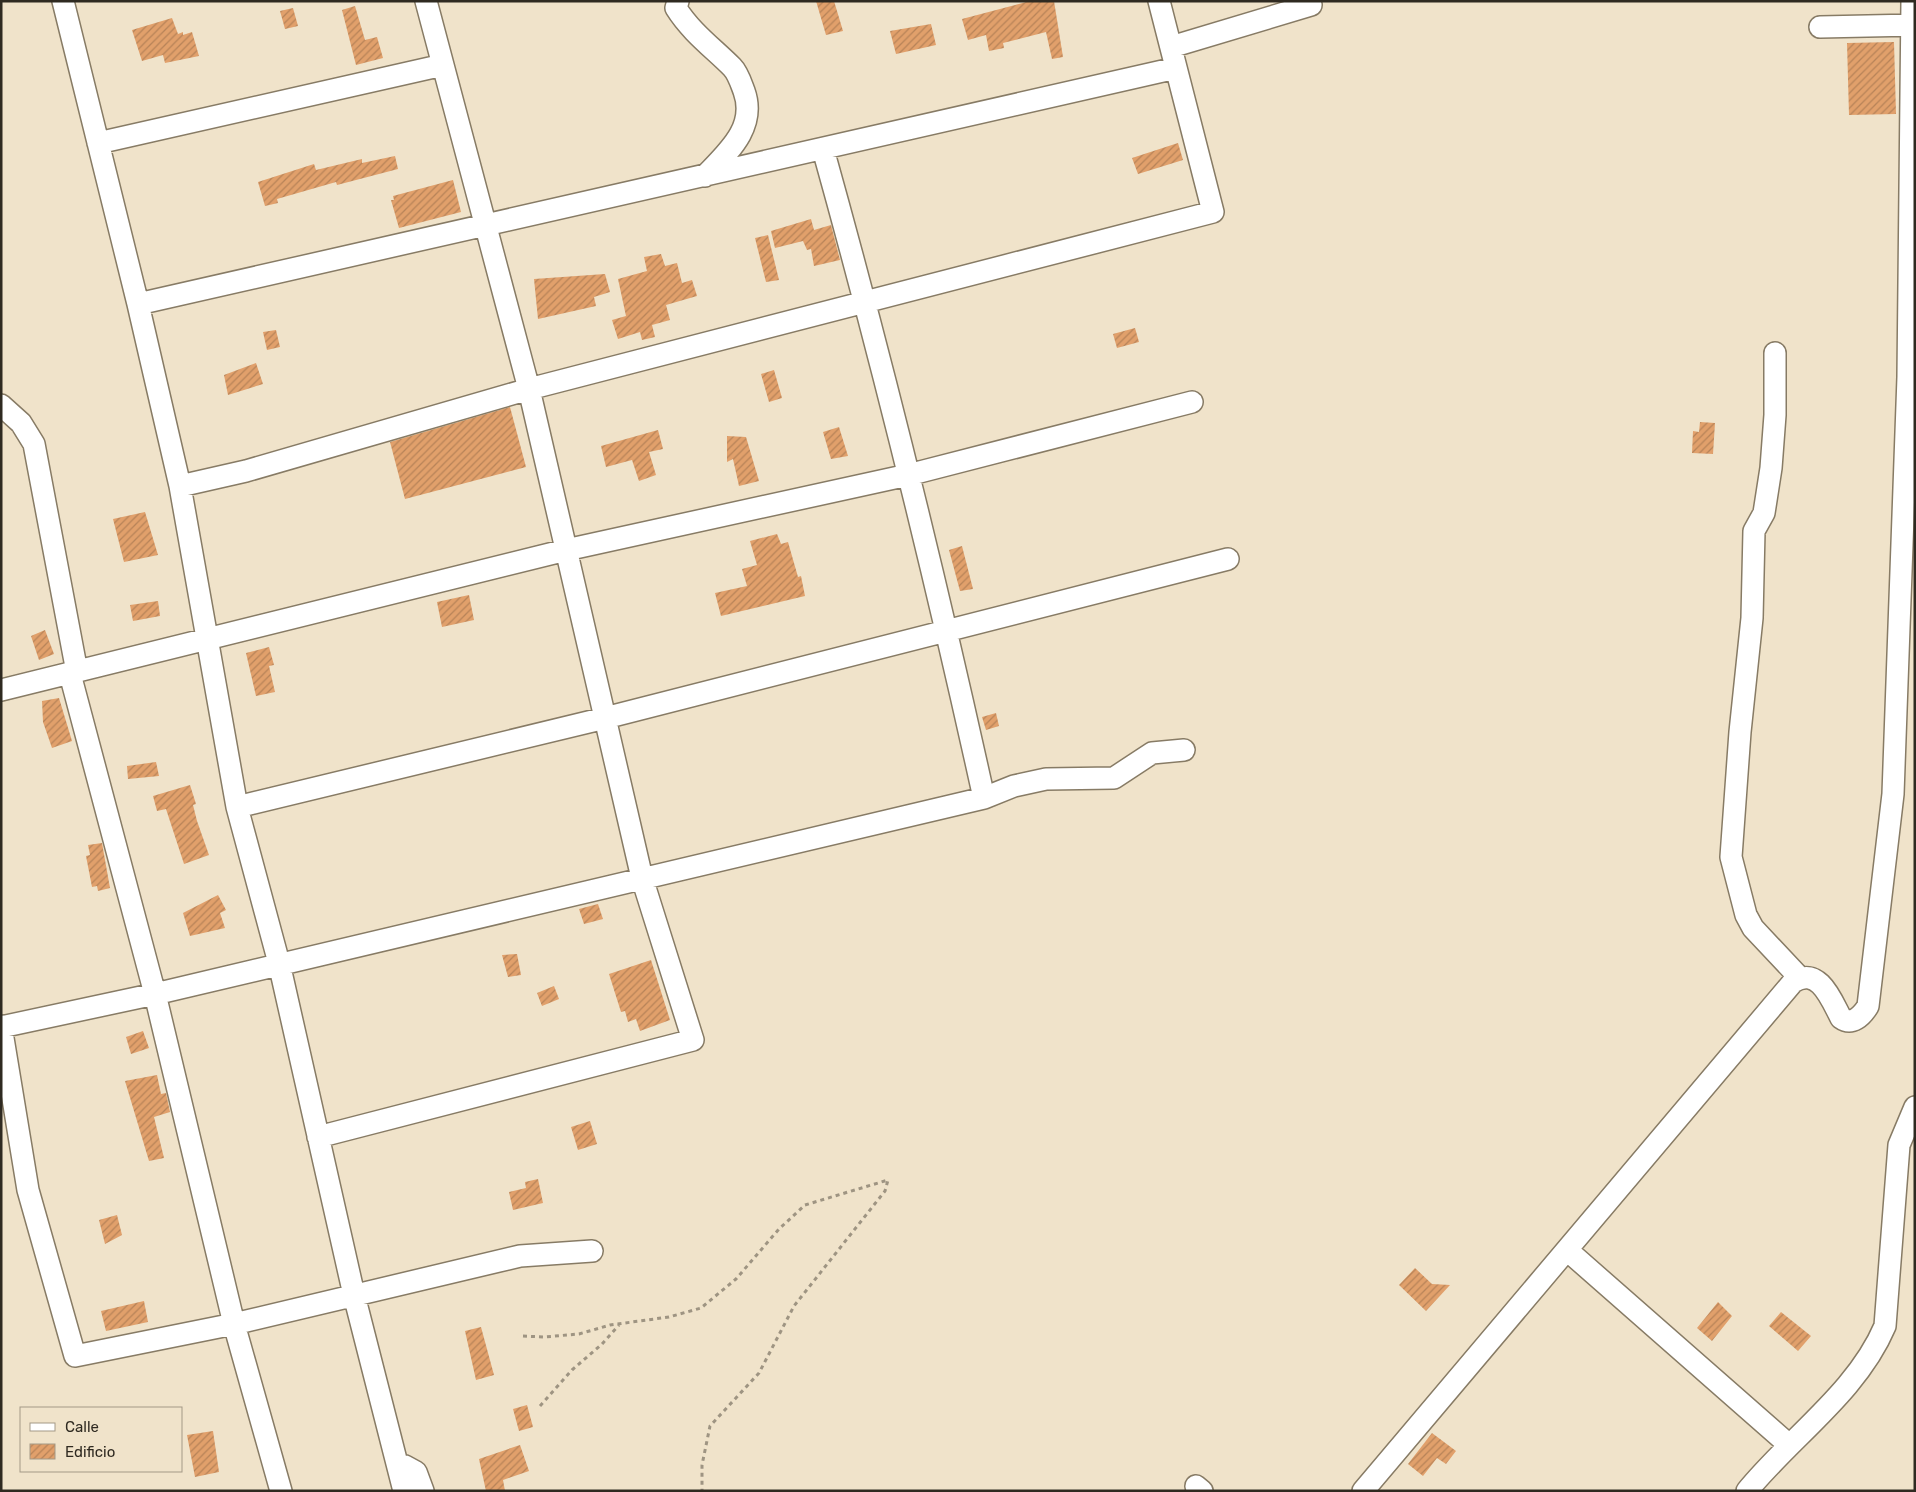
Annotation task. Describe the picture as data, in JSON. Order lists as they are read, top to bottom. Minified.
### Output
{"legend":["Calle","Edificio"]}
